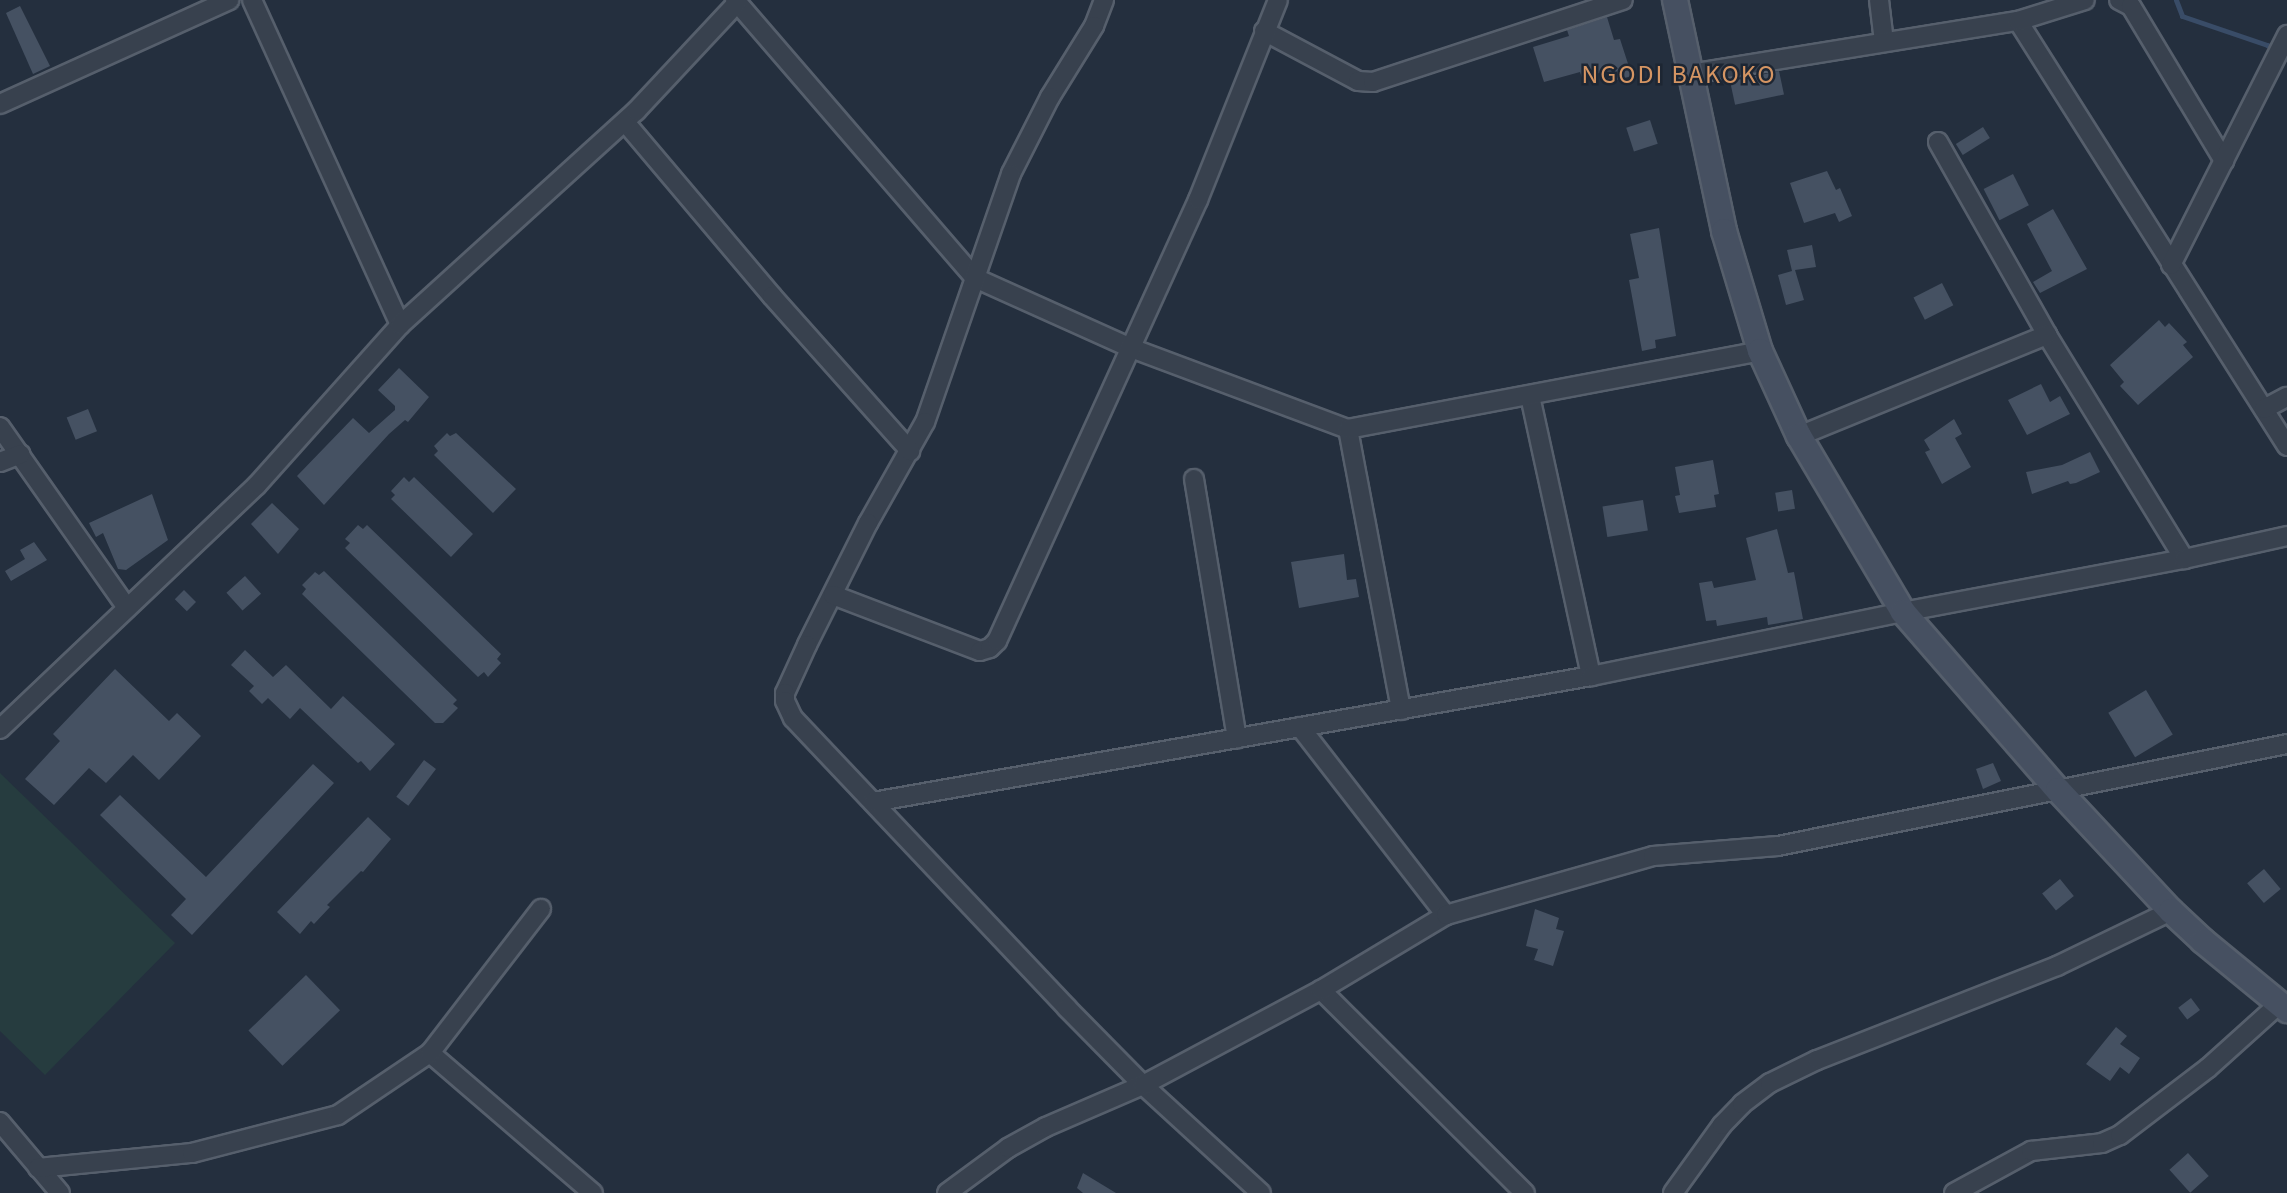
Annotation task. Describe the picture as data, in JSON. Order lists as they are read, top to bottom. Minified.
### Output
{"districts":["NGODI BAKOKO"]}
